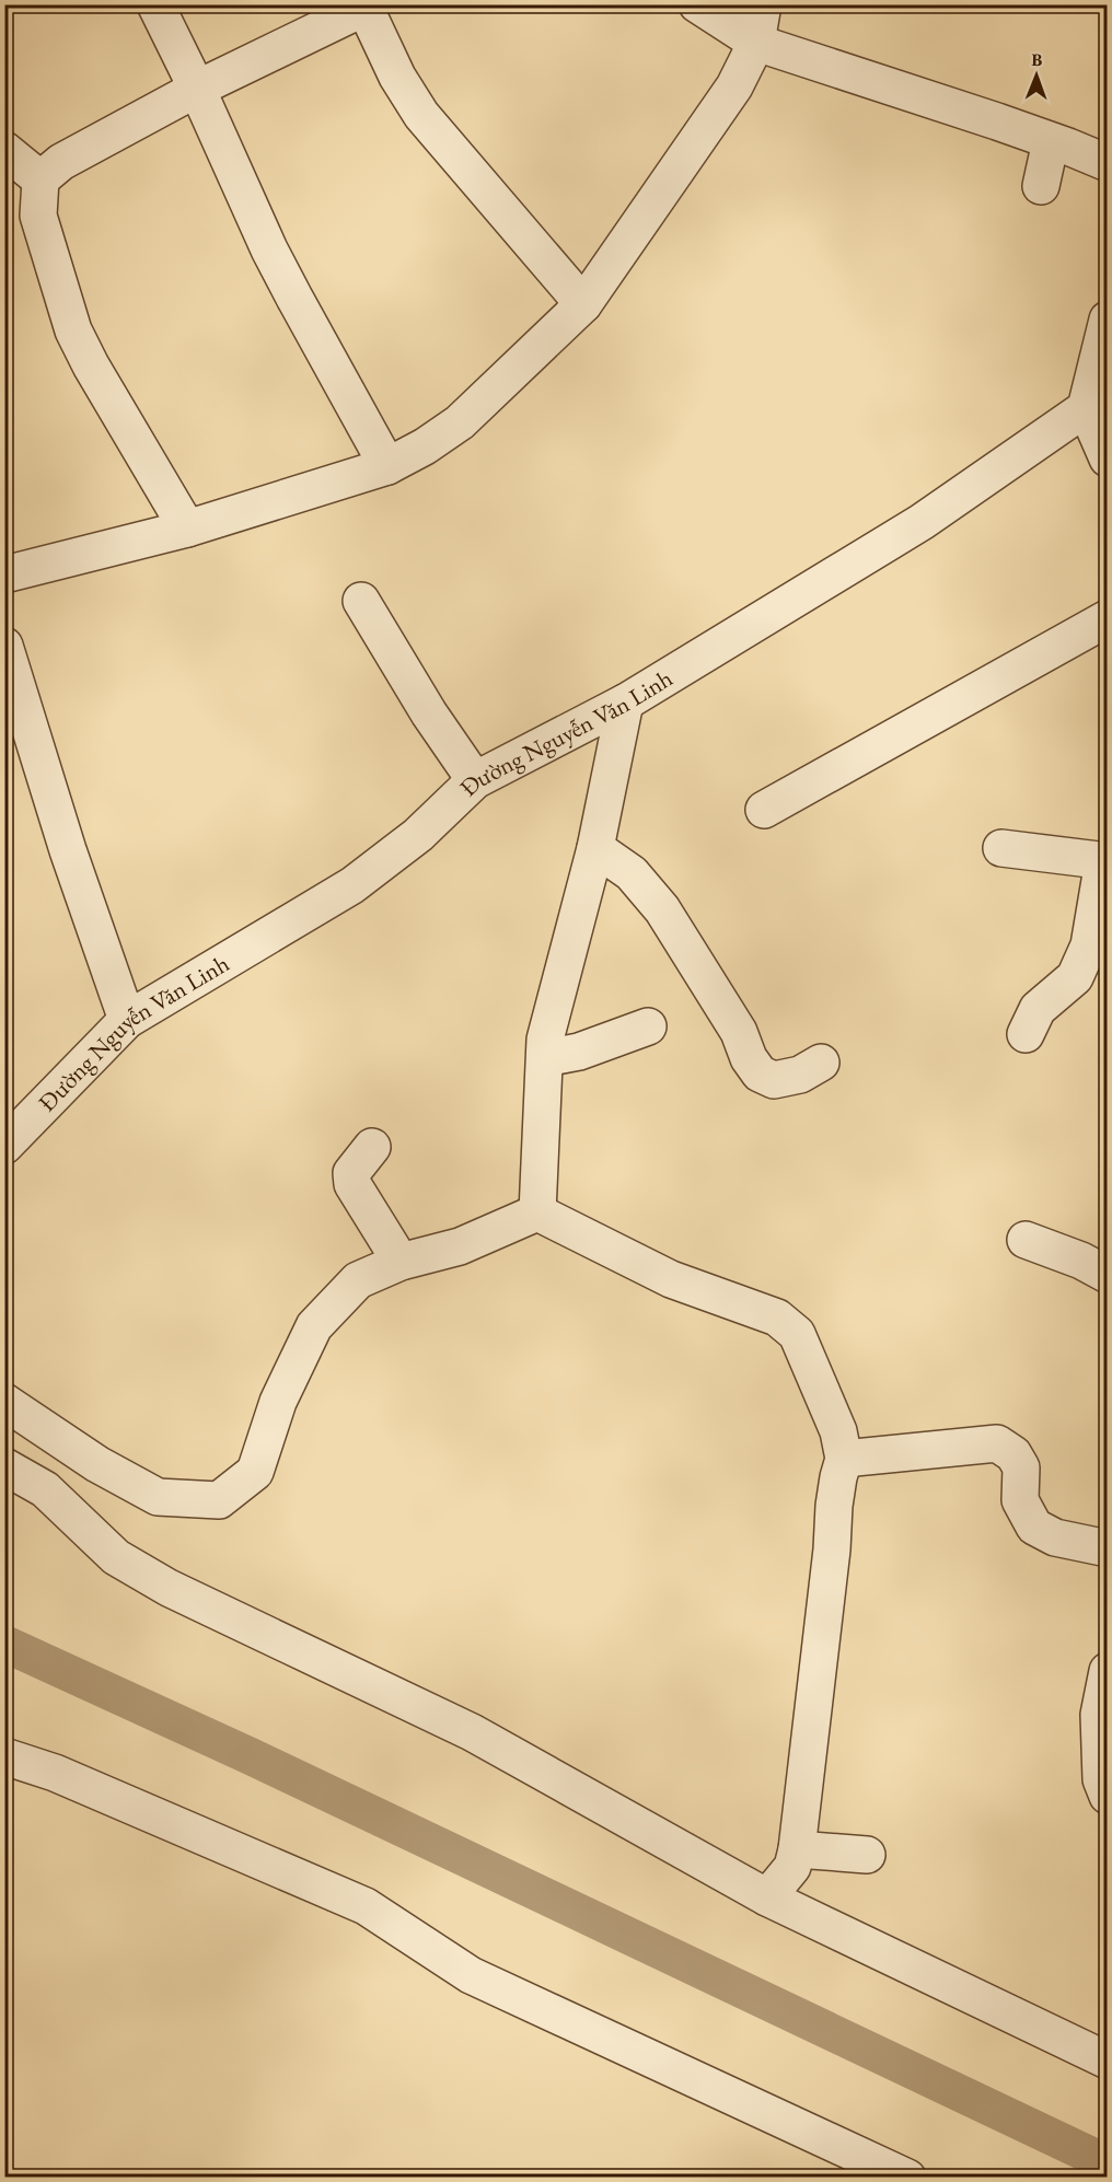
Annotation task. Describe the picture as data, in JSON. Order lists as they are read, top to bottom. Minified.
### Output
{"streets":{"street":["Đường Nguyễn Văn Linh"]},"north":"top"}
